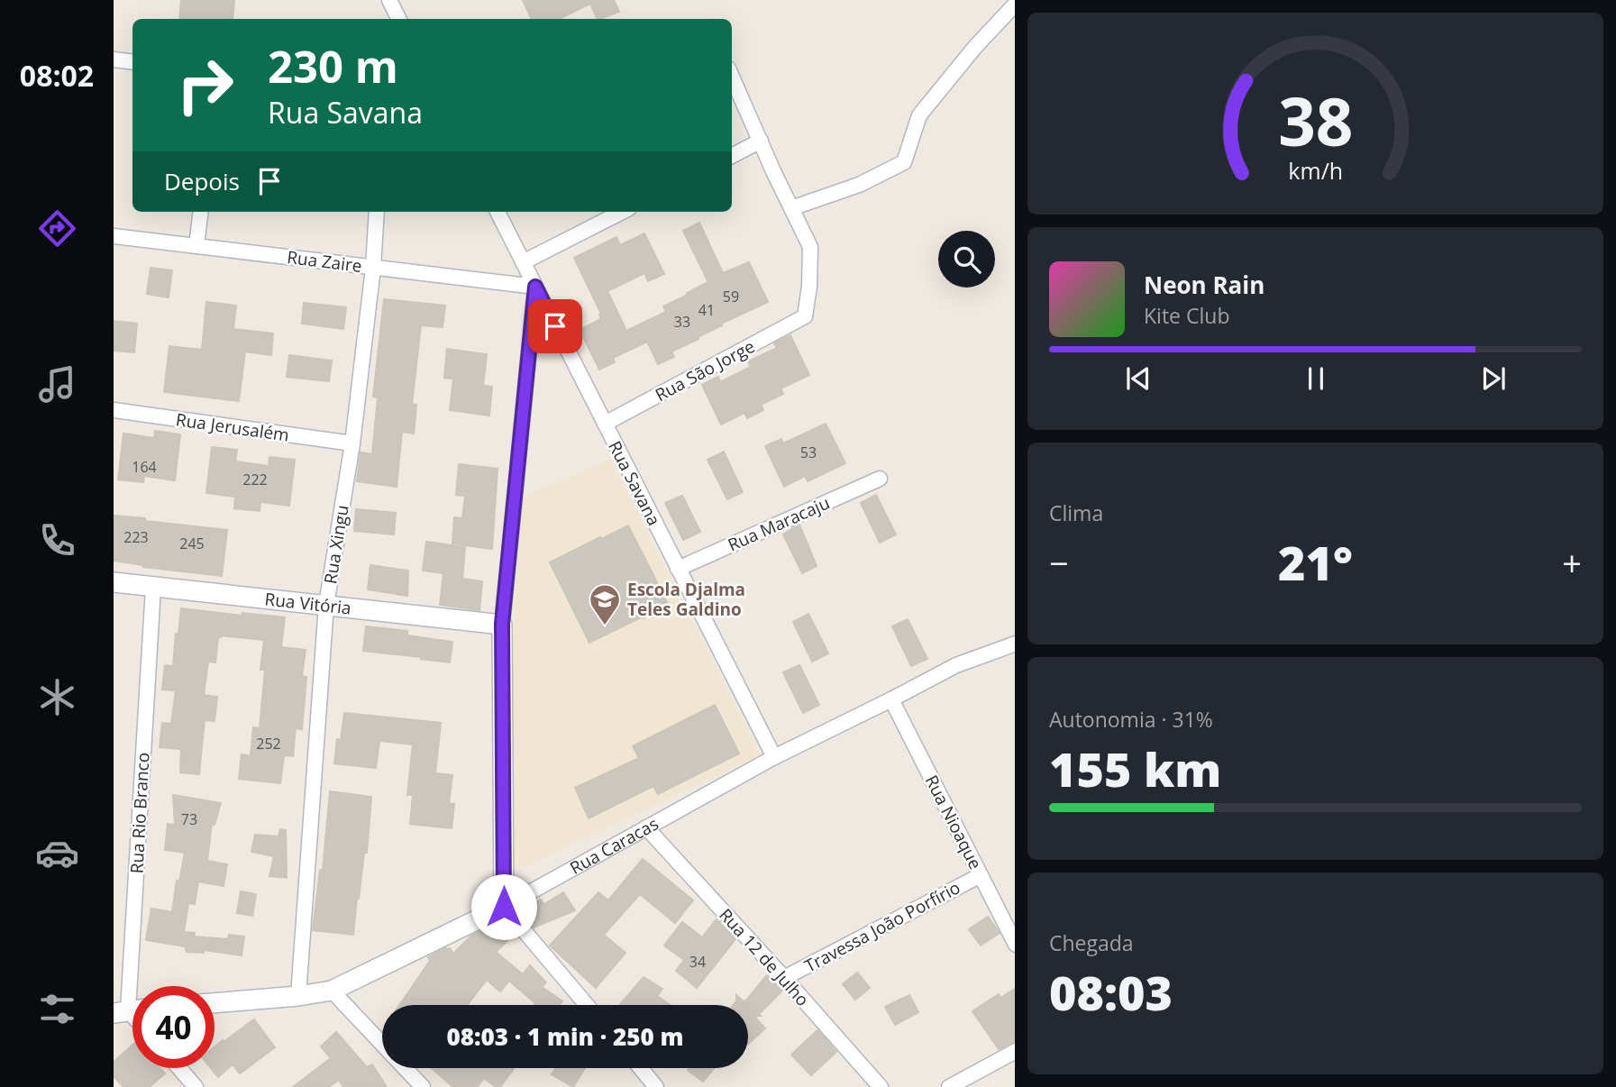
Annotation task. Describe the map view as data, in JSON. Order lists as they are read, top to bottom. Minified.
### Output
{"streets":{"street":["Rua Zaire","Rua São Jorge","Rua Jerusalém","Rua Savana","Rua Maracaju","Rua Xingu","Rua Vitória","Rua Rio Branco","Rua Nioaque","Rua Caracas","Travessa João Porfírio","Rua 12 de Julho"]},"crossings":[["Rua Zaire","Rua Savana"],["Rua Zaire","Rua Xingu"],["Rua São Jorge","Rua Savana"],["Rua Jerusalém","Rua Xingu"],["Rua Savana","Rua Maracaju"],["Rua Savana","Rua Caracas"],["Rua Xingu","Rua Vitória"],["Rua Xingu","Rua Caracas"],["Rua Vitória","Rua Rio Branco"],["Rua Nioaque","Rua Caracas"],["Rua Nioaque","Travessa João Porfírio"],["Rua Caracas","Rua 12 de Julho"],["Travessa João Porfírio","Rua 12 de Julho"]],"places":{"school or university":["Escola Djalma Teles Galdino"]},"house_numbers":["59","41","33","53","164","222","223","245","252","73","34"],"page":{"tabs":"08:02","turn":["230 m","Rua Savana"],"then":"Depois","song":["Neon Rain","Kite Club"],"tile":["Clima",["Autonomia · 31%","155 km"],["Chegada","08:03"]],"heat":["−","21°","+"],"limit":"40","trip":"08:03 · 1 min · 250 m","gauge":["38","km/h"]}}
